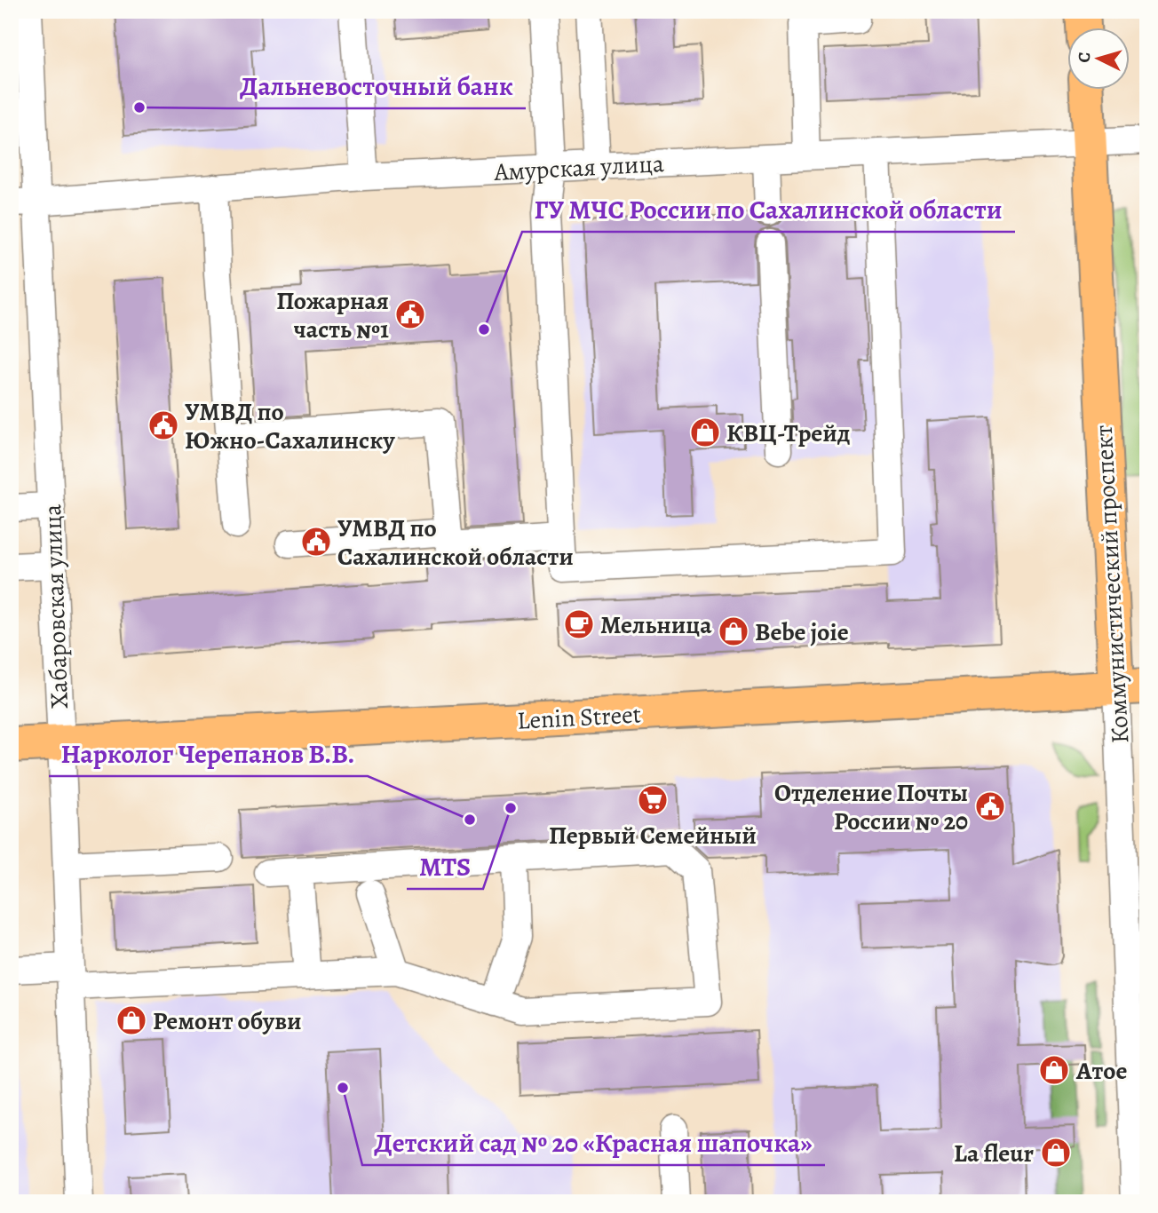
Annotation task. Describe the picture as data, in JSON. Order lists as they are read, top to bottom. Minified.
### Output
{"streets":{"main road":["Коммунистический проспект","Lenin Street"],"street":["Амурская улица","Хабаровская улица"]},"crossings":[["Амурская улица","Коммунистический проспект"],["Амурская улица","Хабаровская улица"],["Коммунистический проспект","Lenin Street"],["Хабаровская улица","Lenin Street"]],"places":{"other":["Дальневосточный банк","ГУ МЧС России по Сахалинской области","MTS","Нарколог Черепанов В.В.","Детский сад № 20 «Красная шапочка»"],"public building":["Пожарная часть №1","УМВД по Южно-Сахалинску","УМВД по Сахалинской области","Отделение Почты России № 20"],"shop":["КВЦ-Трейд","Bebe joie","Ремонт обуви","Атое","La fleur"],"cafe":["Мельница"],"supermarket":["Первый Семейный"]},"north":"left"}
